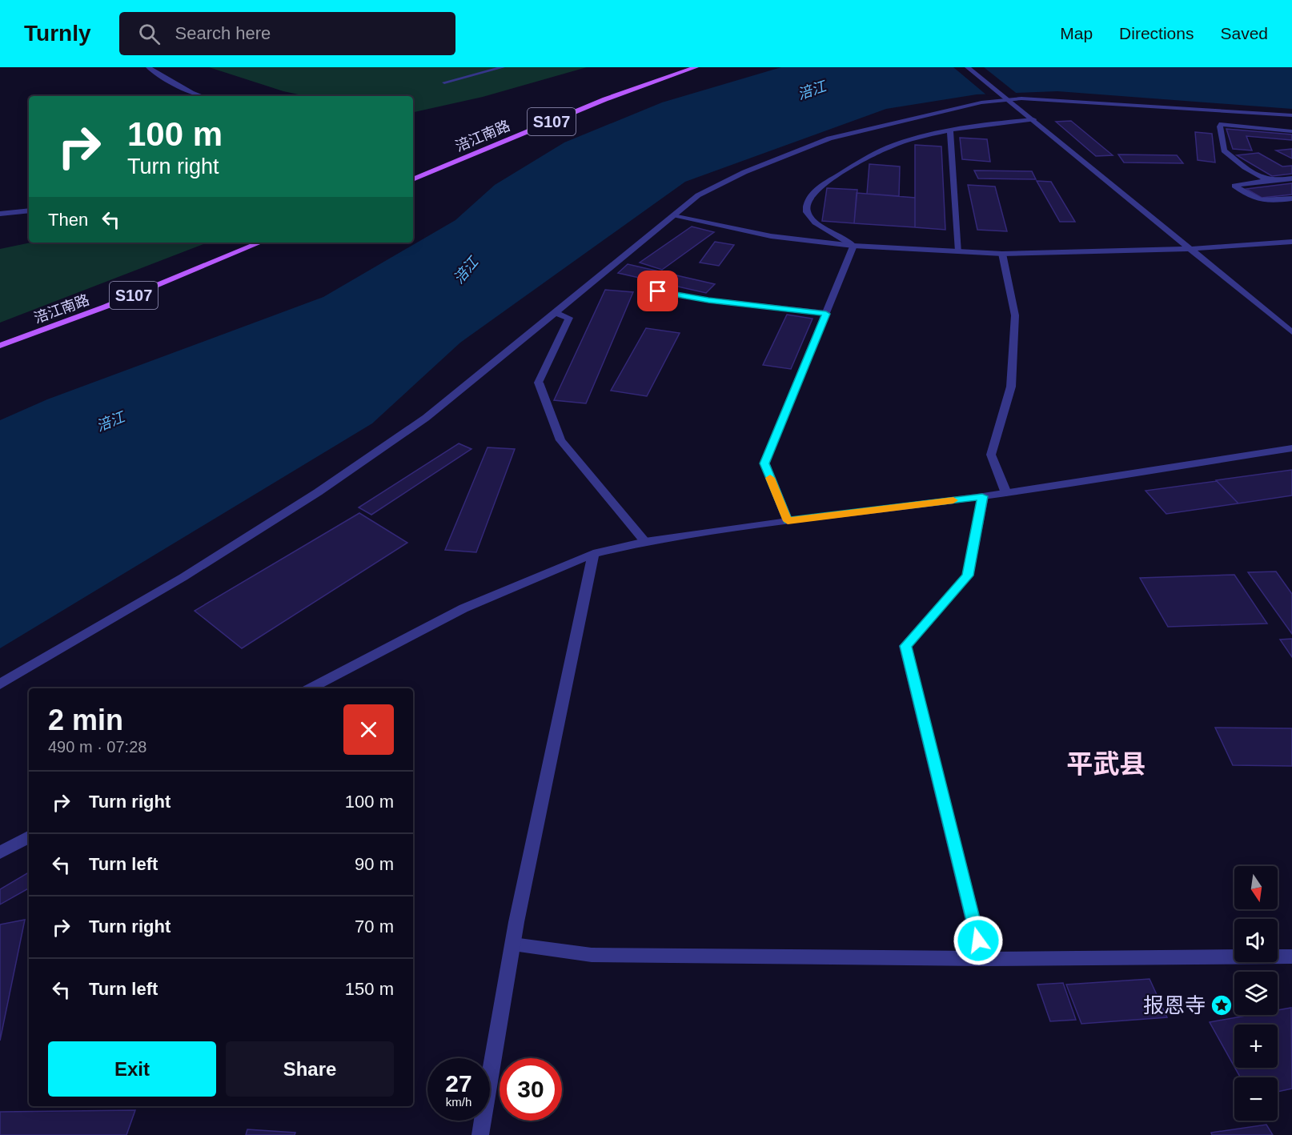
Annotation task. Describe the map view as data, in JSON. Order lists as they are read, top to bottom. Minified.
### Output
{"streets":{"main road":["S107","涪江南路"]},"districts":["平武县"],"water":["涪江"],"places":{"place":["报恩寺"]},"north":"bottom","page":{"header":"Turnly","search":"Search here","nav":["Map","Directions","Saved"],"turn":["100 m","Turn right"],"then":"Then","heading":["2 min","490 m · 07:28"],"list":[{"name":"Turn right","value":"100 m"},{"name":"Turn left","value":"90 m"},{"name":"Turn right","value":"70 m"},{"name":"Turn left","value":"150 m"}],"map_buttons":["+","−"],"buttons":["Exit","Share"],"speed":"27 km/h","limit":"30"}}
